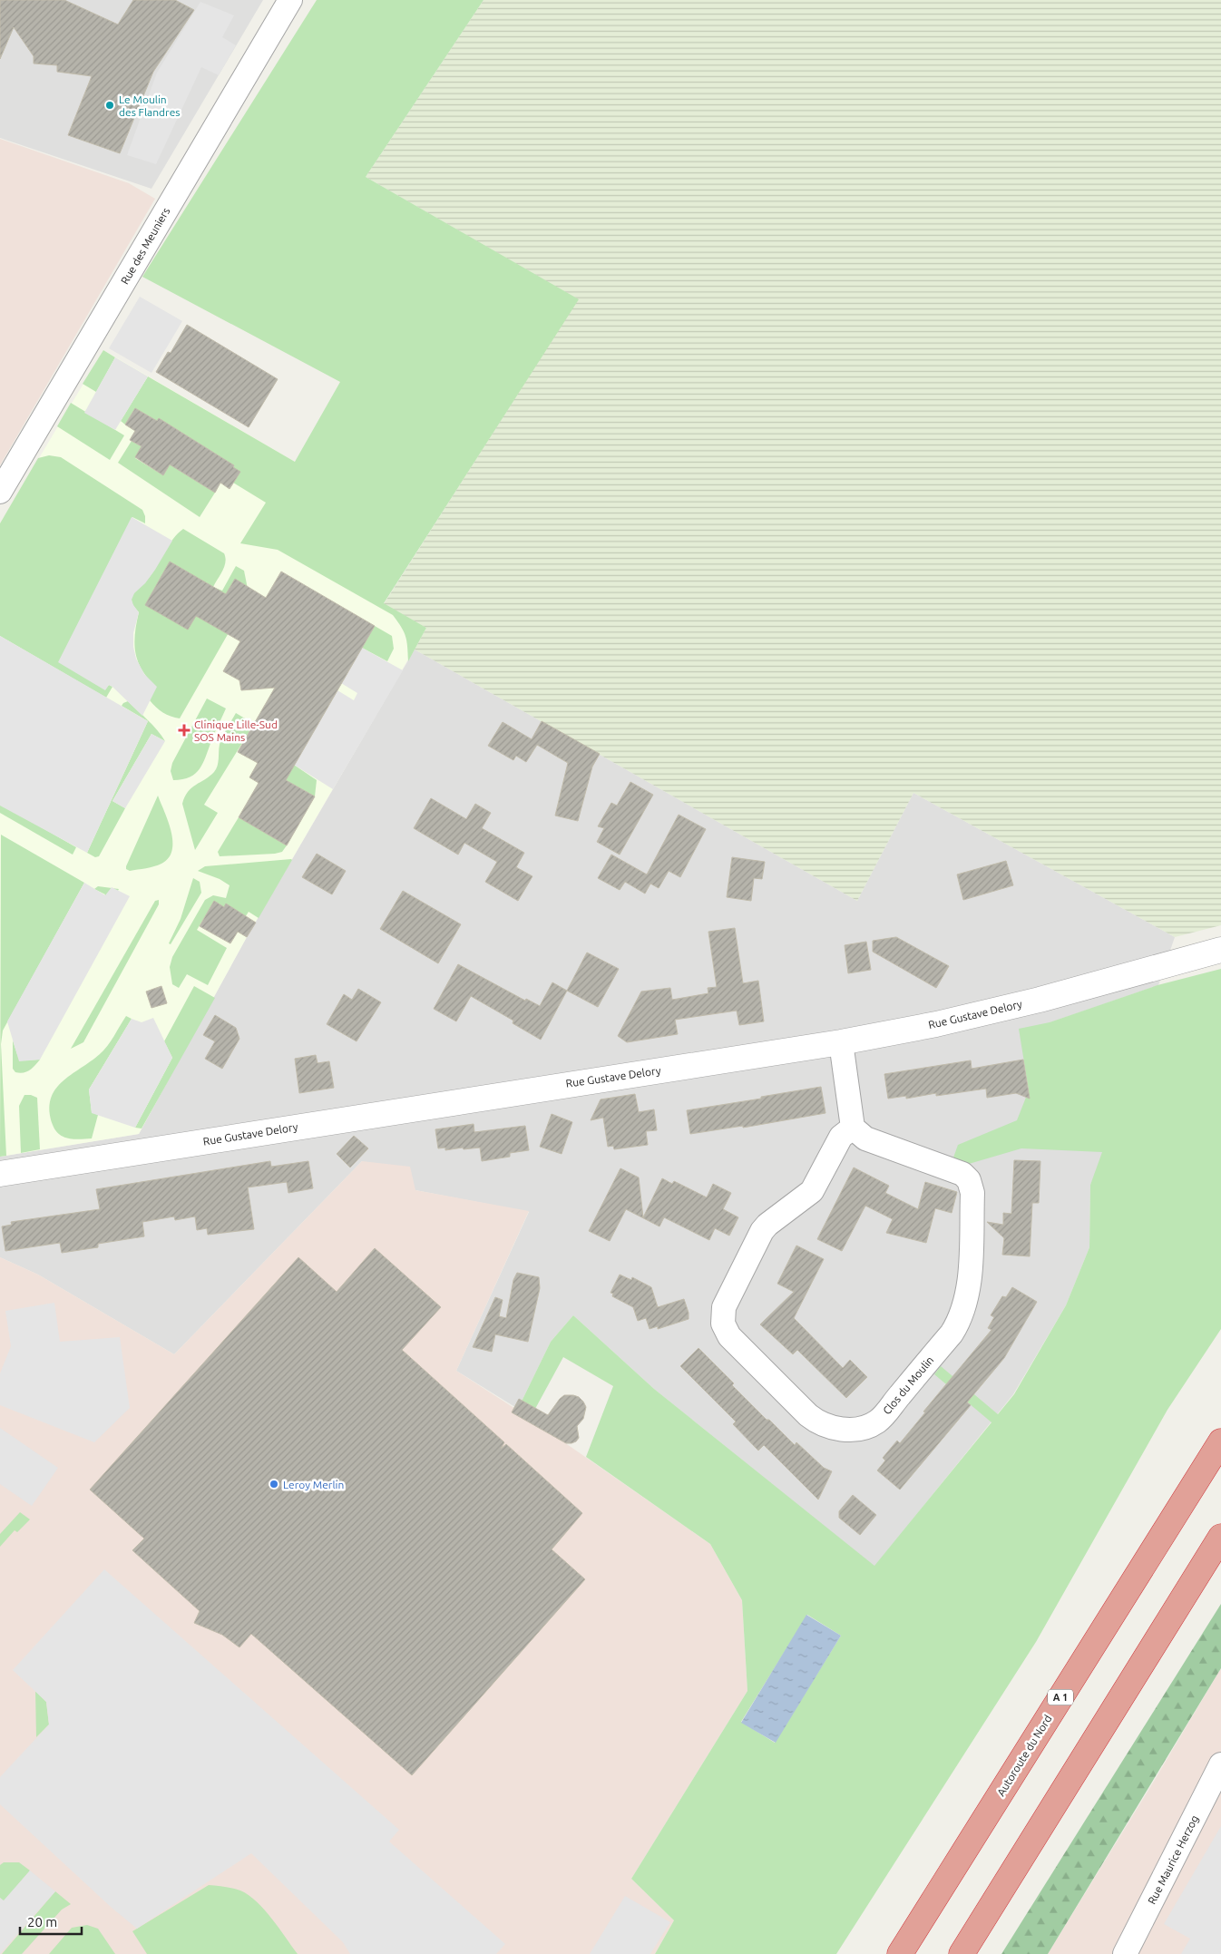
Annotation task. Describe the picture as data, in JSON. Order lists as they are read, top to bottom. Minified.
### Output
{"streets":{"highway":["A 1","Autoroute du Nord"],"street":["Rue des Meuniers","Rue Gustave Delory","Clos du Moulin","Rue Maurice Herzog"]},"places":{"other":["Le Moulin des Flandres","Leroy Merlin"],"health":["Clinique Lille-Sud SOS Mains"]},"scale_bar":"20 m"}
